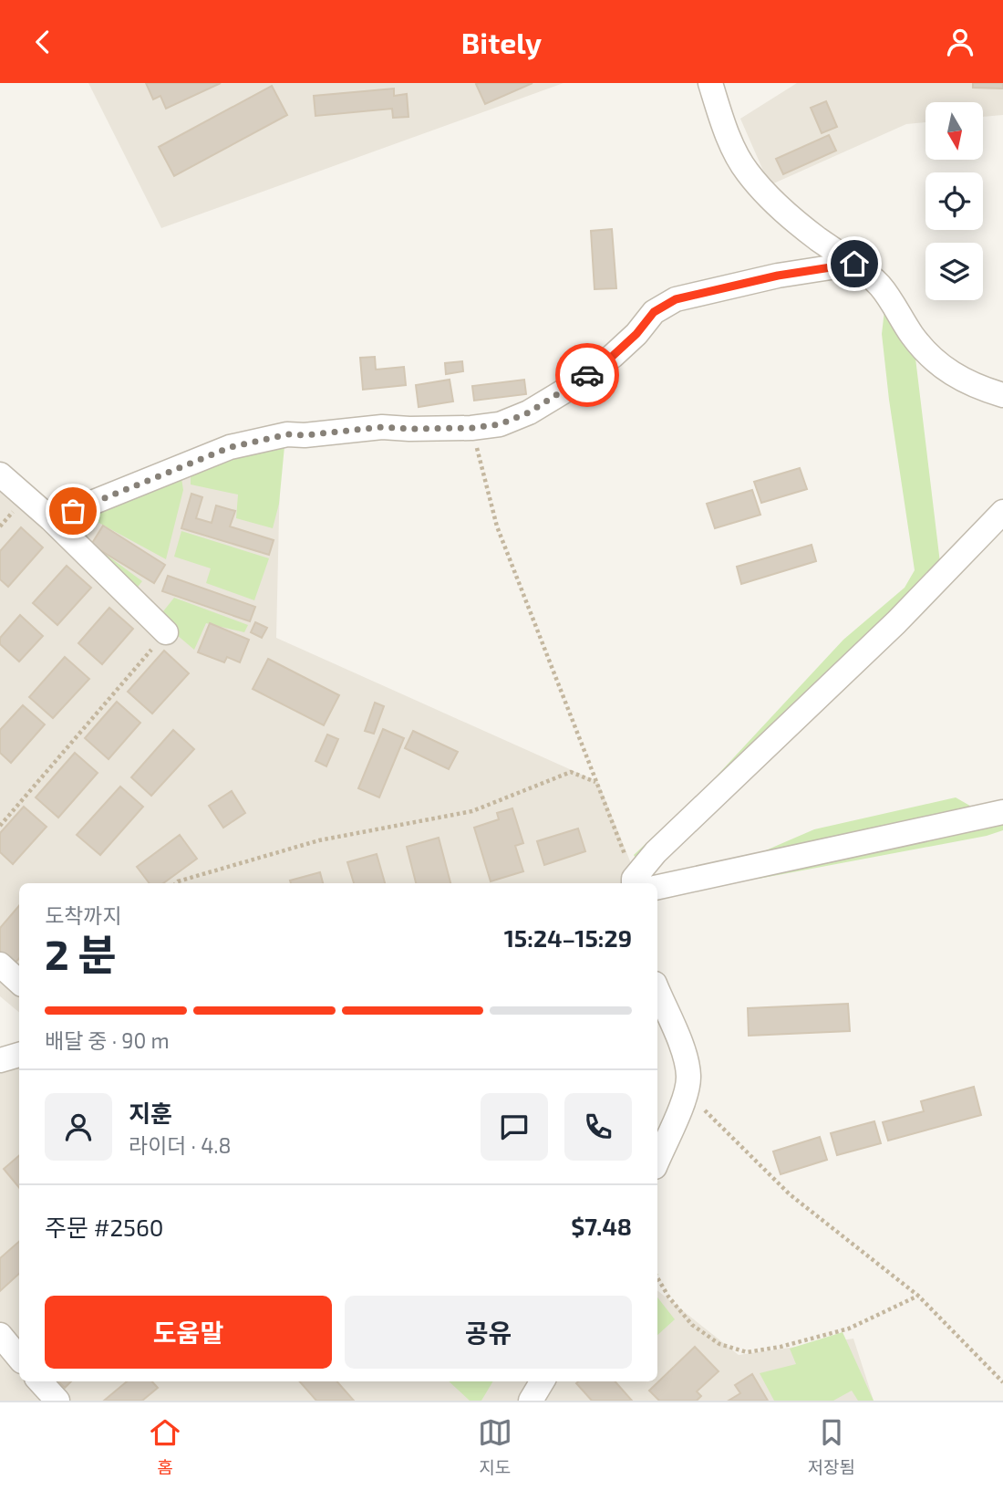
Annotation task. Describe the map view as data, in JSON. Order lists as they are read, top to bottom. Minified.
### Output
{"north":"bottom","page":{"header":"Bitely","heading":["2 분","도착까지","15:24–15:29"],"panel":["지훈","라이더 · 4.8","주문 #2560","$7.48"],"bar":"배달 중 · 90 m","buttons":["도움말","공유"],"tabs":["홈","지도","저장됨"]}}
